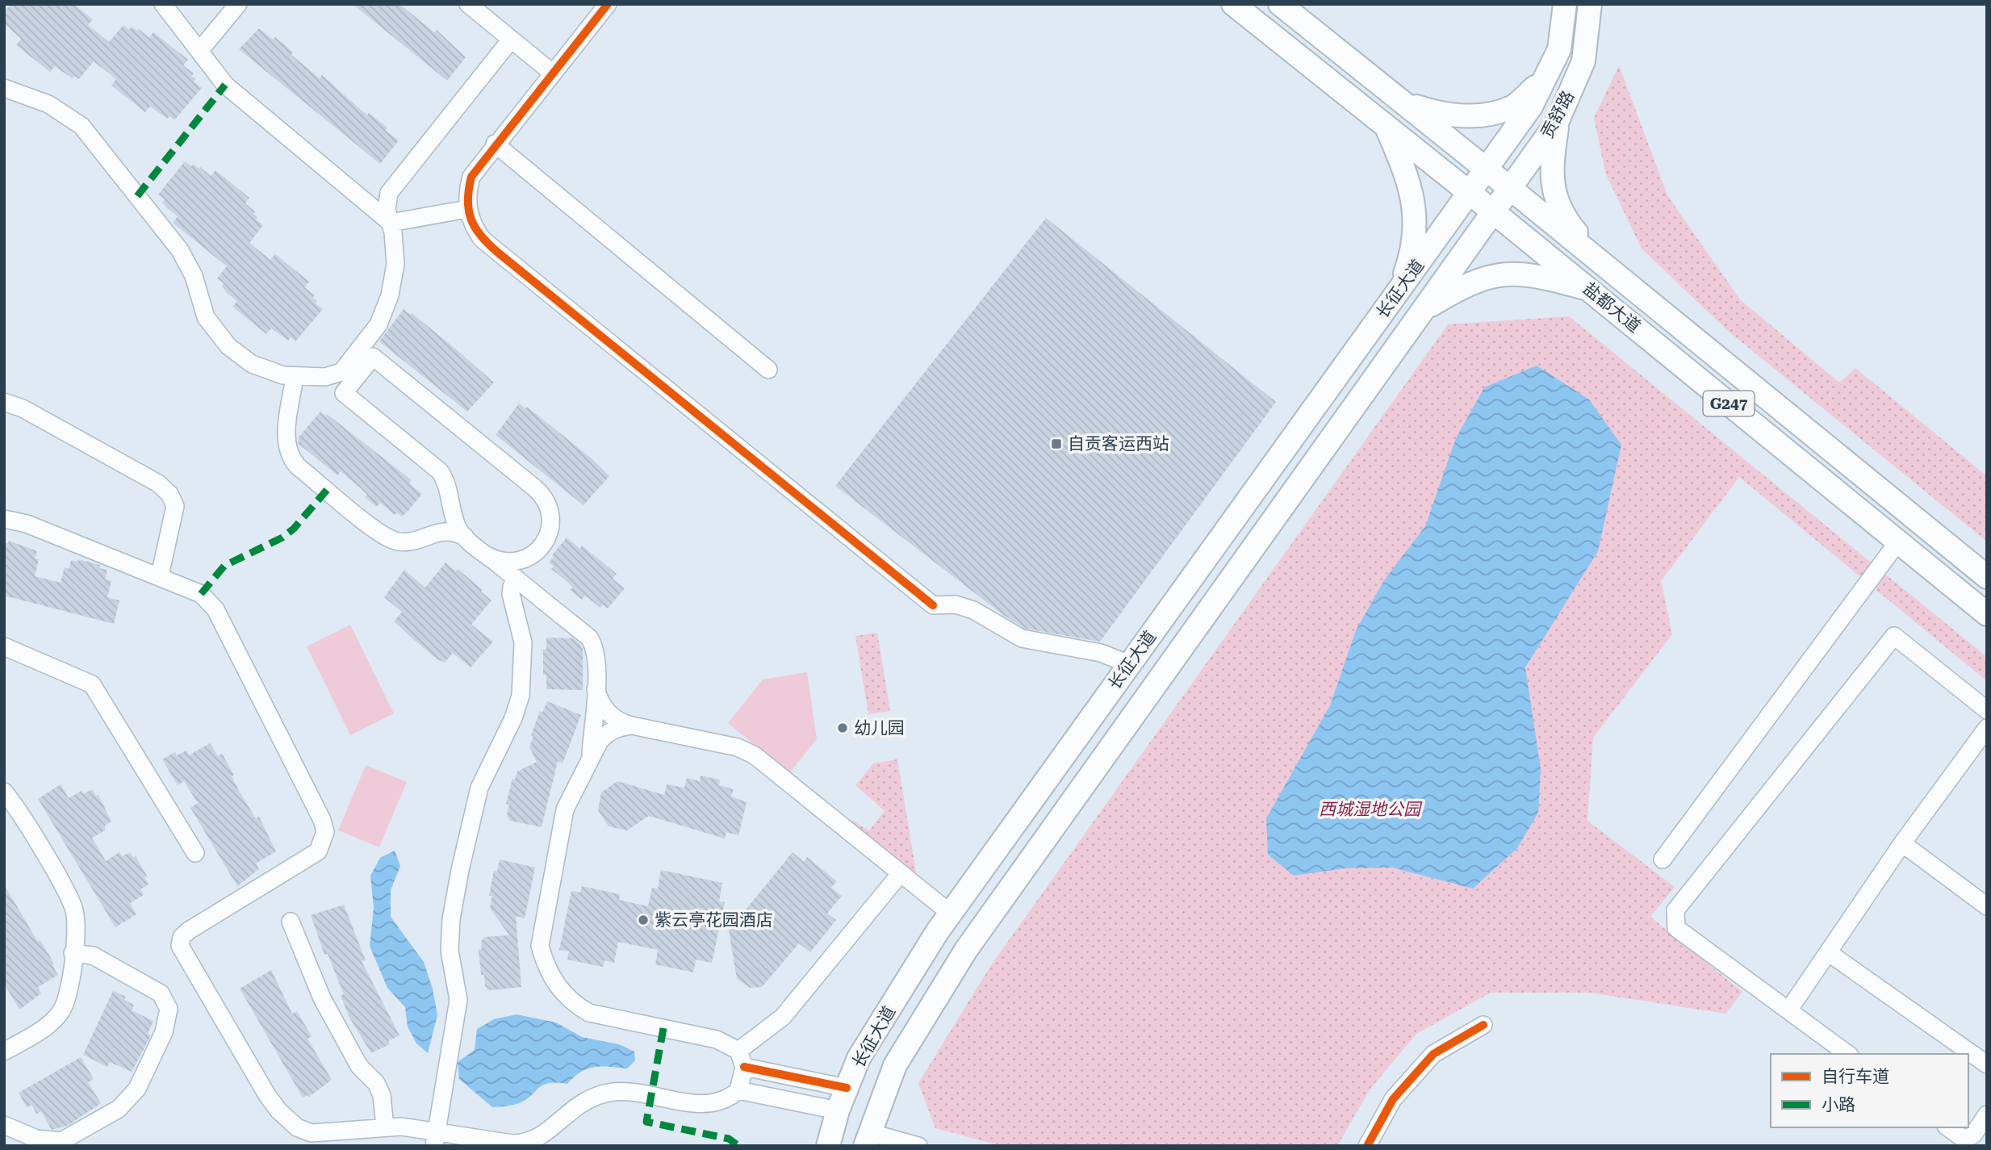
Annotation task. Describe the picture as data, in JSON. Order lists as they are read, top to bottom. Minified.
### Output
{"streets":{"main road":["贡舒路","长征大道","盐都大道","G247"]},"crossings":[["贡舒路","长征大道"],["贡舒路","盐都大道"],["长征大道","盐都大道"]],"parks":["西城湿地公园"],"places":{"transit":["自贡客运西站"],"other":["幼儿园","紫云亭花园酒店"]},"legend":["自行车道","小路"]}
